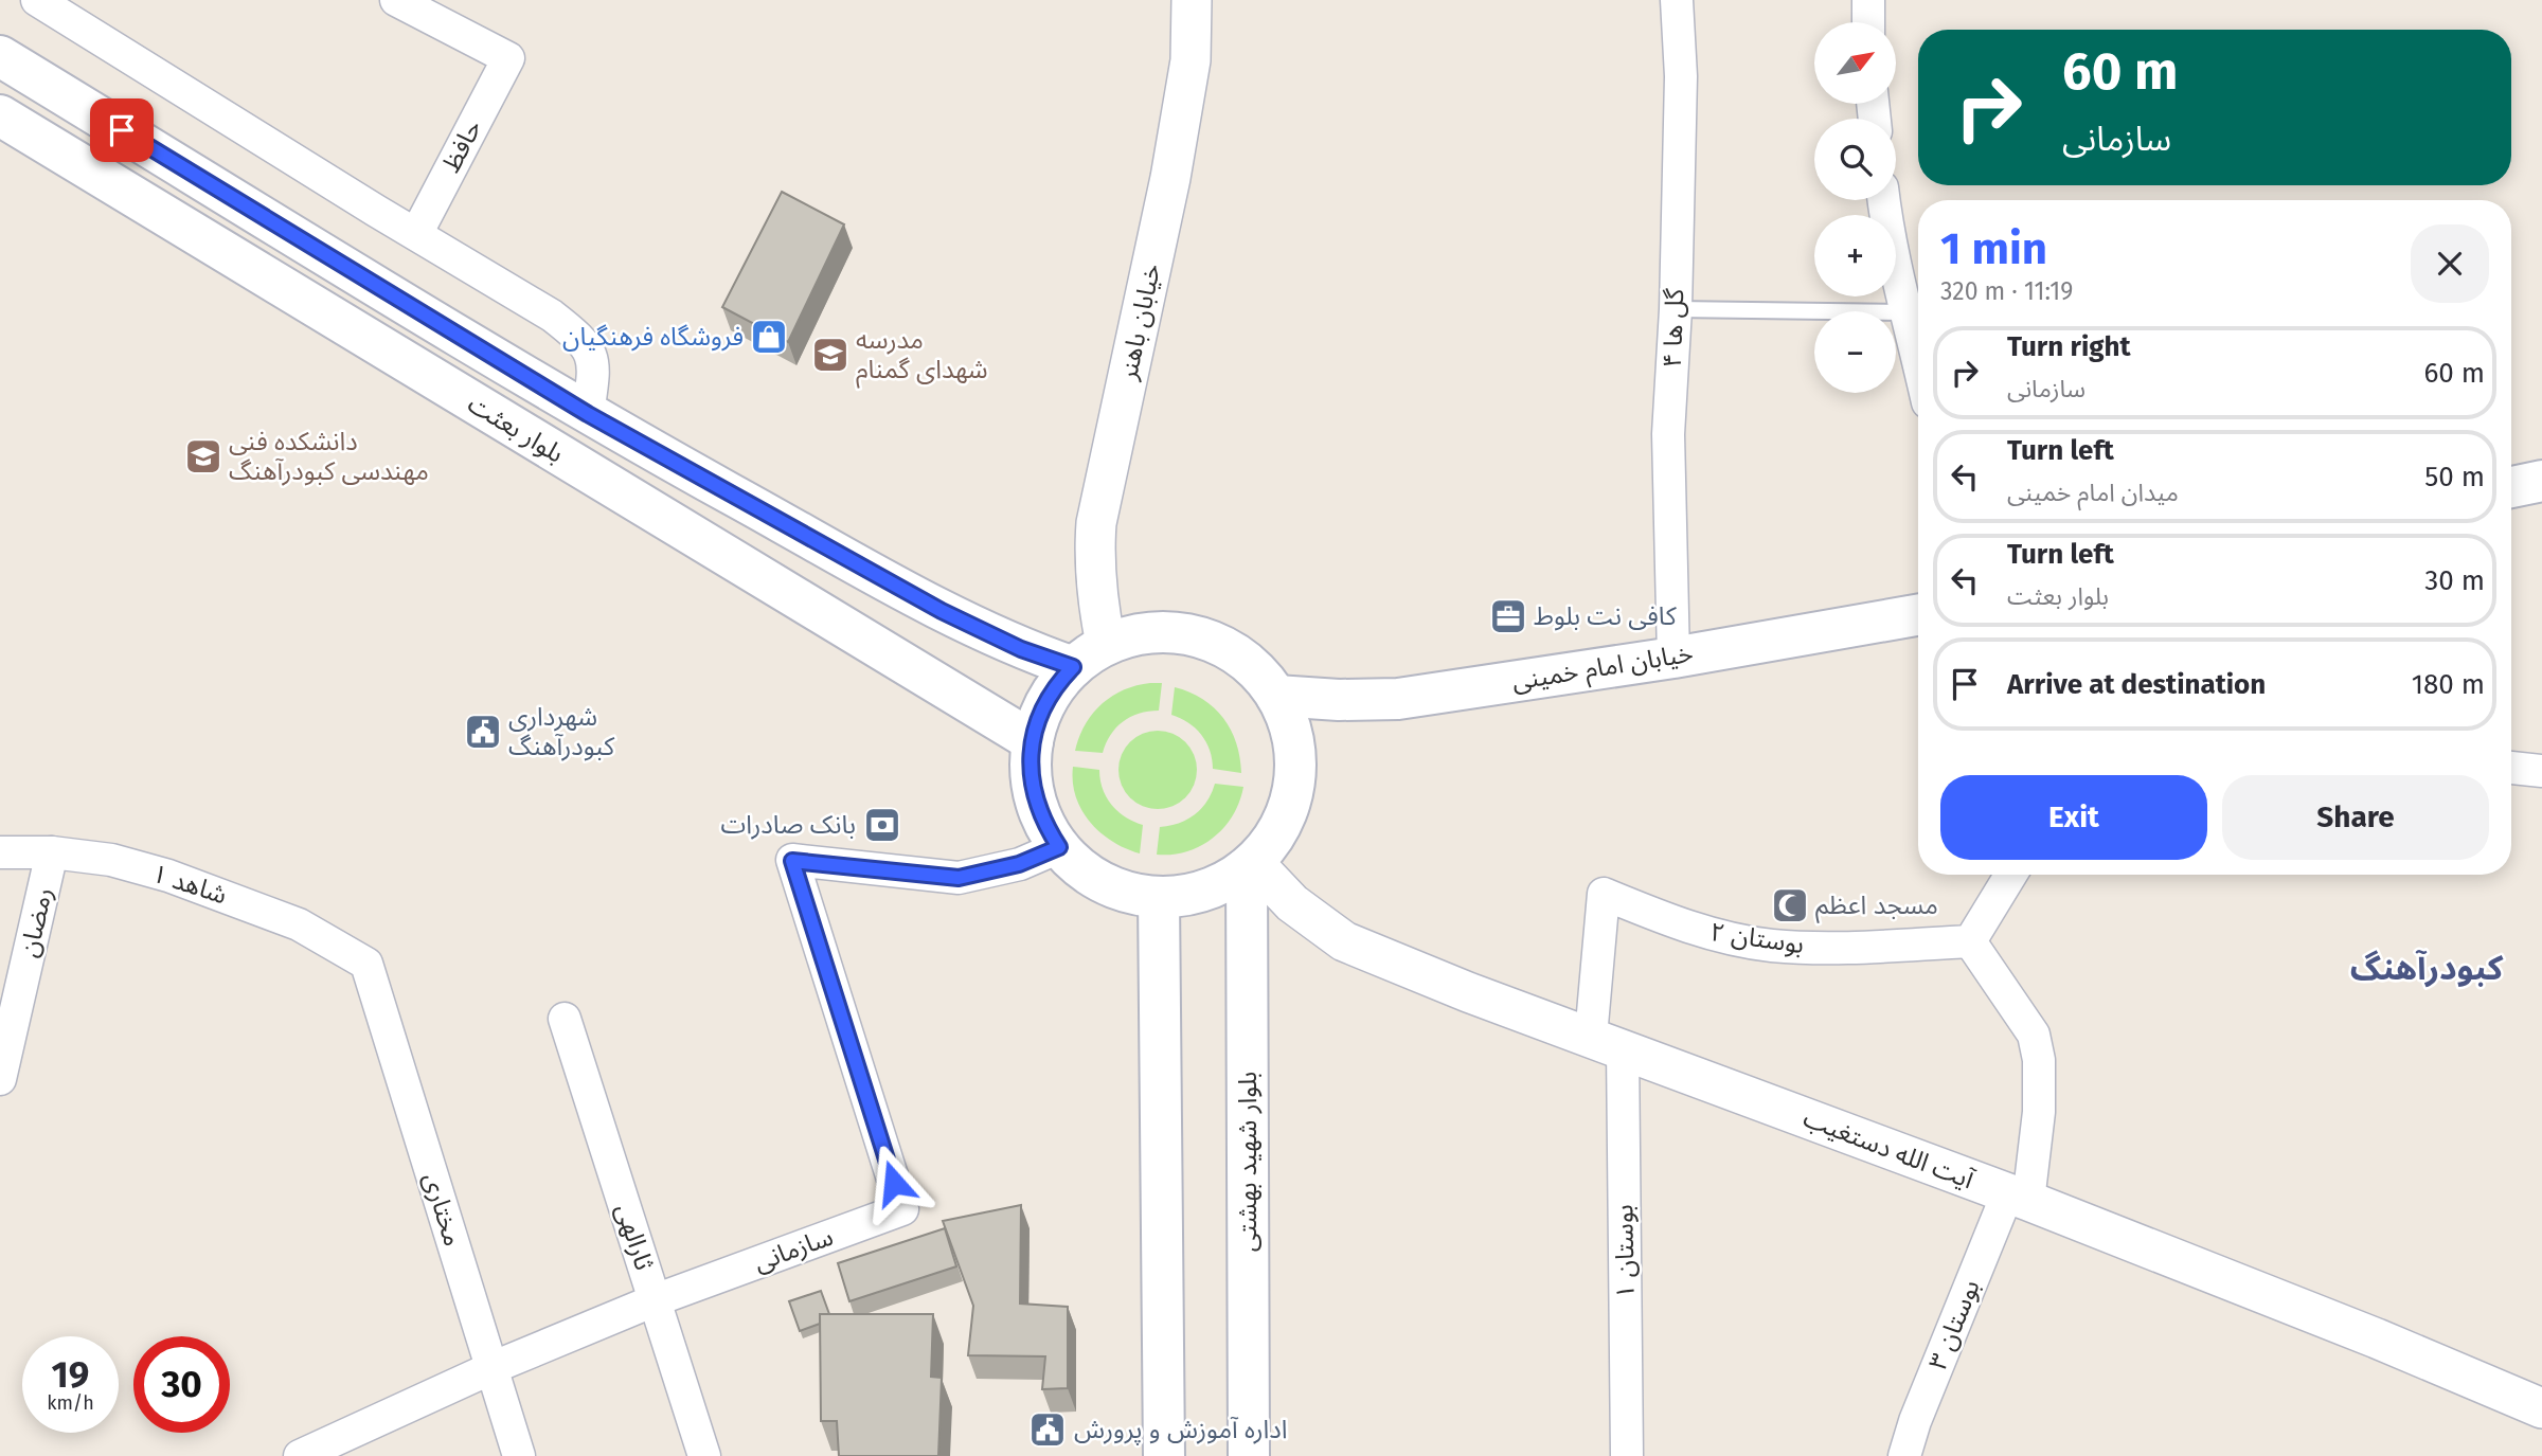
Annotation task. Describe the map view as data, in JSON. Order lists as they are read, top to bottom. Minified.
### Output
{"streets":{"main road":["بلوار بعثت","خیابان امام خمینی","بلوار شهید بهشتی"],"street":["حافظ","خیابان باهنر","گل ها ۴","شاهد ۱","رمضان","بوستان ۲","آیت الله دستغیب","مختاری","ثارالهی","سازمانی","بوستان ۱","بوستان ۳"]},"crossings":[["خیابان باهنر","بلوار بعثت"],["خیابان باهنر","خیابان امام خمینی"],["خیابان باهنر","آیت الله دستغیب"],["خیابان باهنر","بلوار شهید بهشتی"],["خیابان باهنر","سازمانی"],["گل ها ۴","خیابان امام خمینی"],["بلوار بعثت","خیابان امام خمینی"],["بلوار بعثت","آیت الله دستغیب"],["بلوار بعثت","بلوار شهید بهشتی"],["بلوار بعثت","سازمانی"],["خیابان امام خمینی","آیت الله دستغیب"],["خیابان امام خمینی","بلوار شهید بهشتی"],["خیابان امام خمینی","سازمانی"],["شاهد ۱","رمضان"],["شاهد ۱","مختاری"],["بوستان ۲","آیت الله دستغیب"],["بوستان ۲","بوستان ۱"],["بوستان ۲","بوستان ۳"],["آیت الله دستغیب","بلوار شهید بهشتی"],["آیت الله دستغیب","سازمانی"],["آیت الله دستغیب","بوستان ۱"],["آیت الله دستغیب","بوستان ۳"],["بلوار شهید بهشتی","سازمانی"],["مختاری","سازمانی"],["ثارالهی","سازمانی"]],"districts":["کبودرآهنگ"],"places":{"shop":["فروشگاه فرهنگیان"],"school or university":["مدرسه شهدای گمنام","دانشکده فنی مهندسی کبودرآهنگ"],"office":["کافی نت بلوط"],"public building":["شهرداری کبودرآهنگ","اداره آموزش و پرورش"],"bank":["بانک صادرات"],"mosque":["مسجد اعظم"]},"north":"top right","page":{"map_buttons":["+","−"],"turn":["60 m","سازمانی"],"heading":["1 min","320 m · 11:19"],"list":[{"name":"Turn right","note":"سازمانی","value":"60 m"},{"name":"Turn left","note":"میدان امام خمینی","value":"50 m"},{"name":"Turn left","note":"بلوار بعثت","value":"30 m"},{"name":"Arrive at destination","value":"180 m"}],"buttons":["Exit","Share"],"speed":"19 km/h","limit":"30"}}
